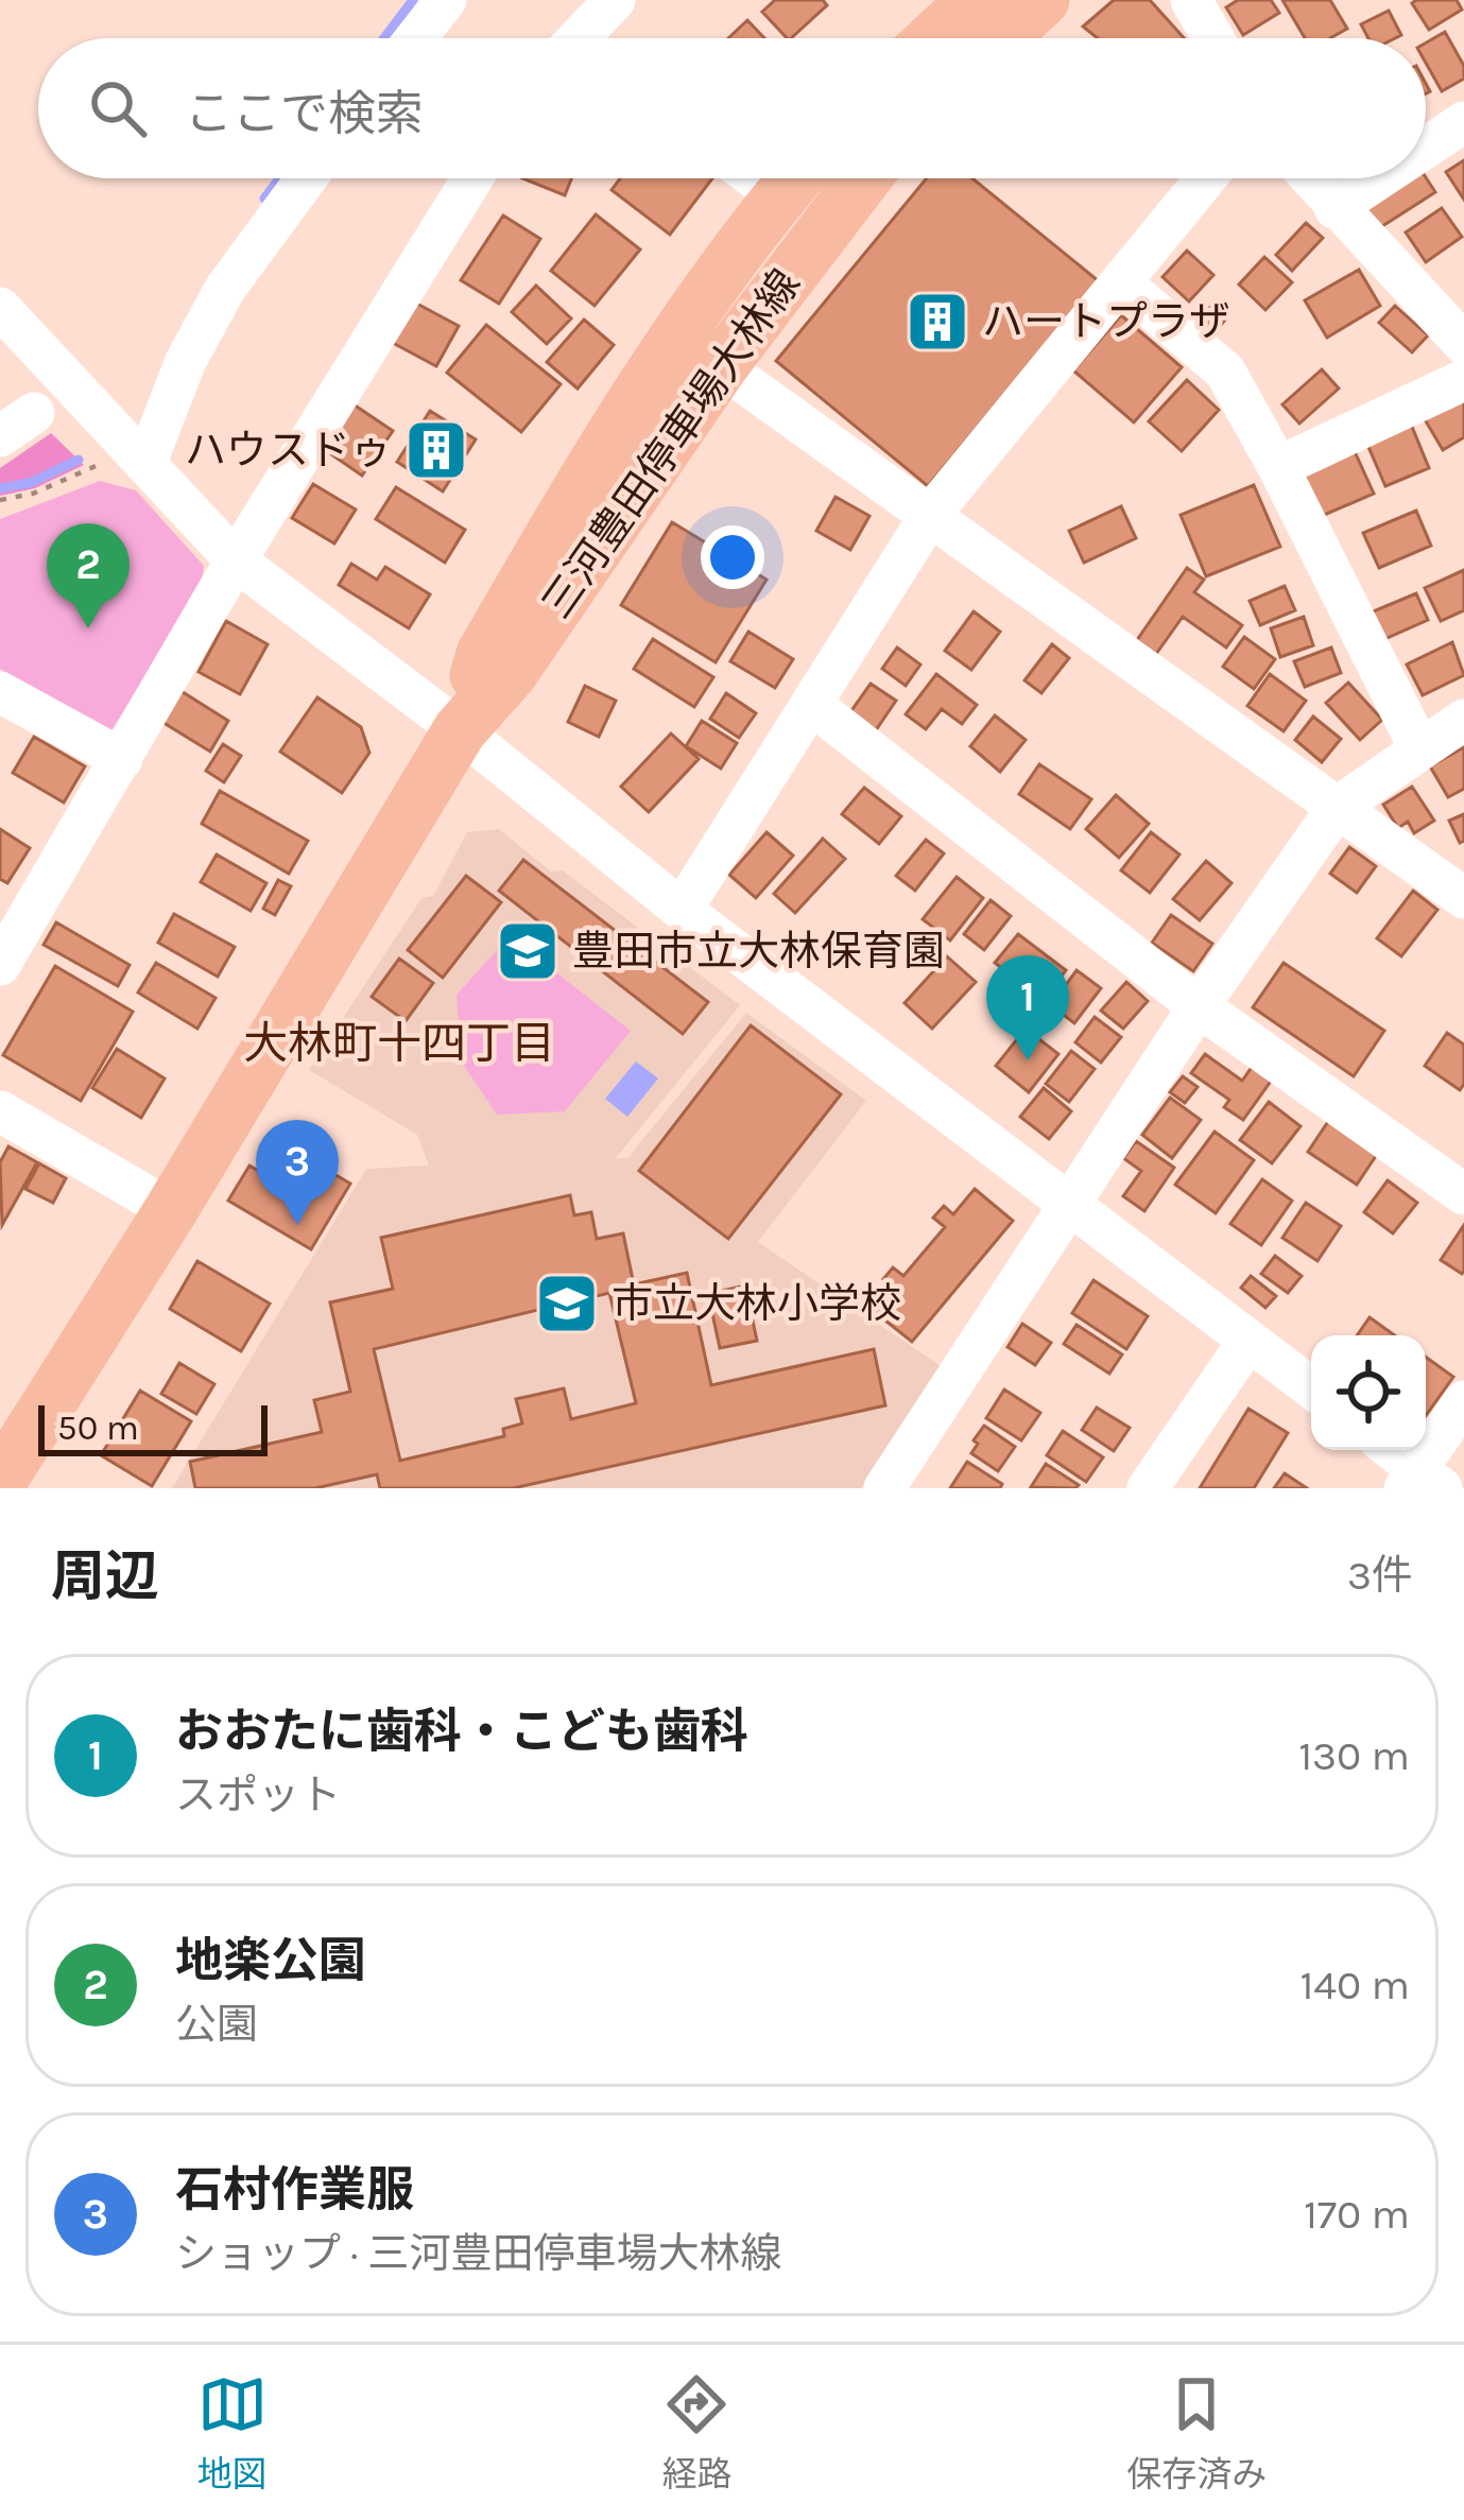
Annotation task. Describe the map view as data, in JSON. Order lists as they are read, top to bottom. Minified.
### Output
{"streets":{"main road":["三河豊田停車場大林線"]},"districts":["大林町十四丁目"],"places":{"building":["ハートプラザ","ハウスドゥ"],"school or university":["豊田市立大林保育園","市立大林小学校"]},"scale_bar":"50 m","page":{"search":"ここで検索","pins":["2","1","3"],"scale":"50 m","heading":["周辺","3件"],"list":[{"mark":"1","name":"おおたに歯科・こども歯科","note":"スポット","value":"130 m"},{"mark":"2","name":"地楽公園","note":"公園","value":"140 m"},{"mark":"3","name":"石村作業服","note":"ショップ · 三河豊田停車場大林線","value":"170 m"}],"nav":["地図","経路","保存済み"]}}
